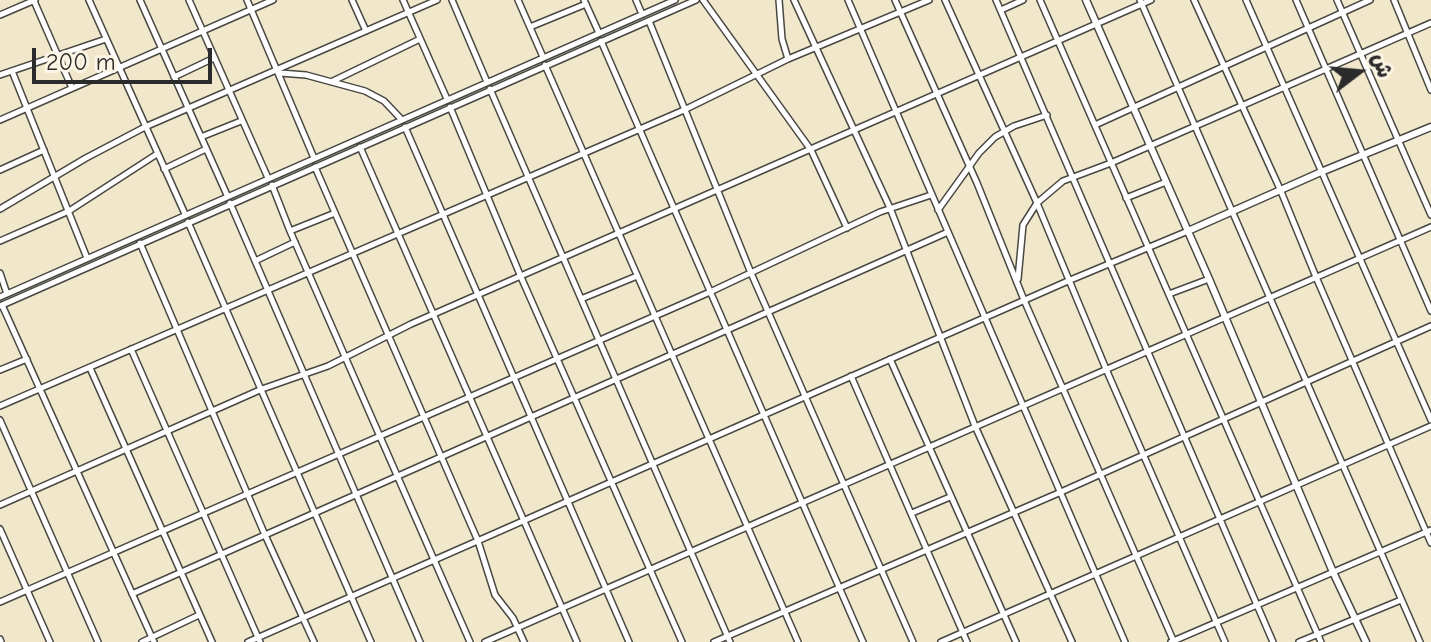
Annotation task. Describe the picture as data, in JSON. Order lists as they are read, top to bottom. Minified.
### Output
{"scale_bar":"200 m","north":"right"}
